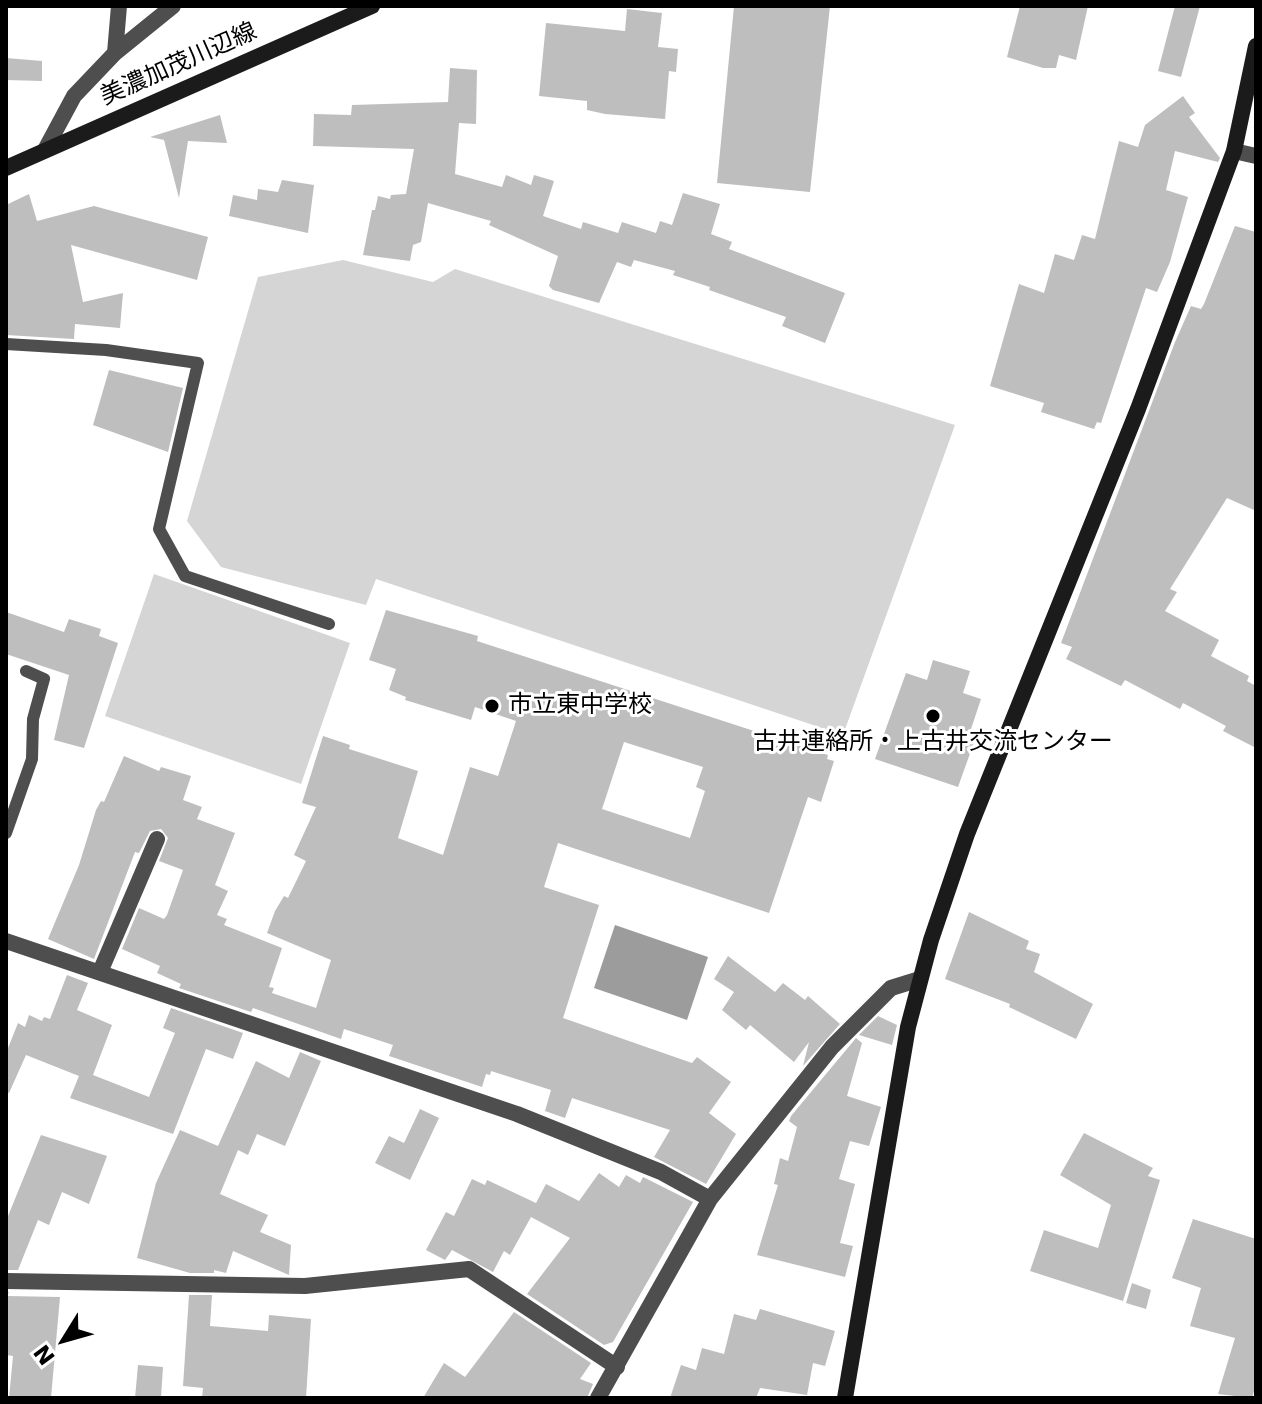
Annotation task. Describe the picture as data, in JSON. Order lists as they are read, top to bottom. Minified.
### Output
{"streets":{"street":["美濃加茂川辺線"]},"places":["市立東中学校","古井連絡所・上古井交流センター"],"north":"bottom left"}
